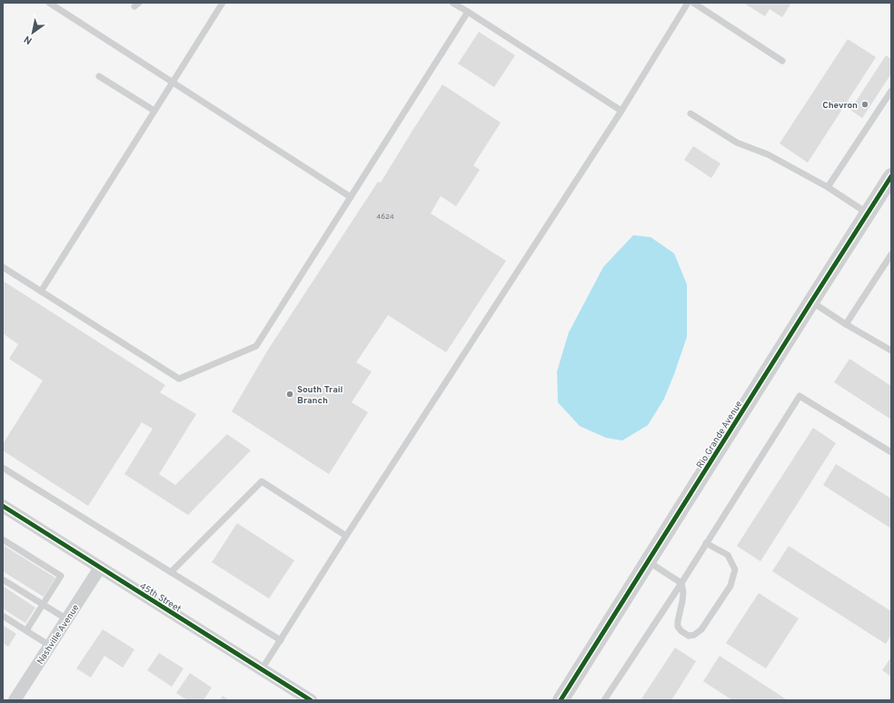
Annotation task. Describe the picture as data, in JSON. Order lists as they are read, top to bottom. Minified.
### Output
{"streets":{"street":["Rio Grande Avenue","45th Street","Nashville Avenue"]},"crossings":[["45th Street","Nashville Avenue"]],"places":["Chevron","South Trail Branch"],"house_numbers":["4624"],"north":"bottom left"}
